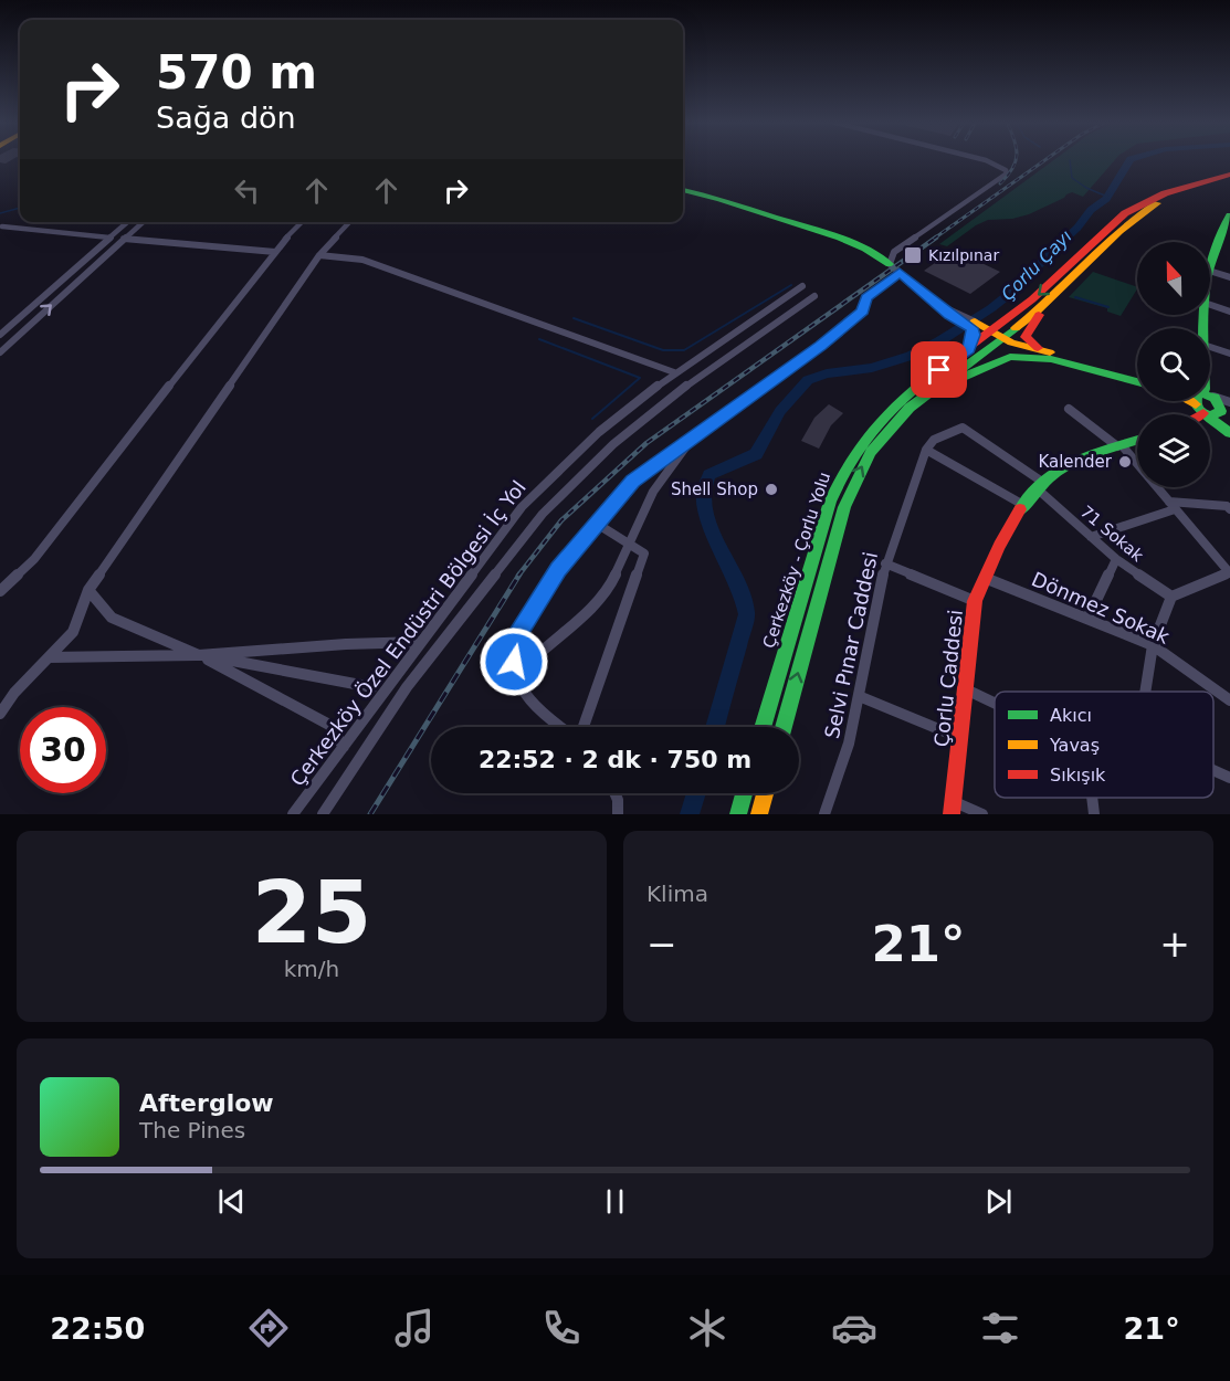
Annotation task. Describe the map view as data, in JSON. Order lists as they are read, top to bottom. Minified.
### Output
{"streets":{"main road":["Çerkezköy - Çorlu Yolu","Çorlu Caddesi"],"street":["71 Sokak","Dönmez Sokak","Çerkezköy Özel Endüstri Bölgesi İç Yol","Selvi Pınar Caddesi"]},"crossings":[["71 Sokak","Selvi Pınar Caddesi"],["71 Sokak","Çorlu Caddesi"],["Dönmez Sokak","Çorlu Caddesi"]],"water":["Çorlu Çayı"],"places":{"transit":["Kızılpınar"],"other":["Kalender","Shell Shop"]},"legend":["Akıcı","Yavaş","Sıkışık"],"north":"top","page":{"turn":["570 m","Sağa dön"],"limit":"30","trip":"22:52 · 2 dk · 750 m","tile":[["25","km/h"],"Klima"],"heat":["−","21°","+"],"song":["Afterglow","The Pines"],"tabs":["22:50","21°"]}}
